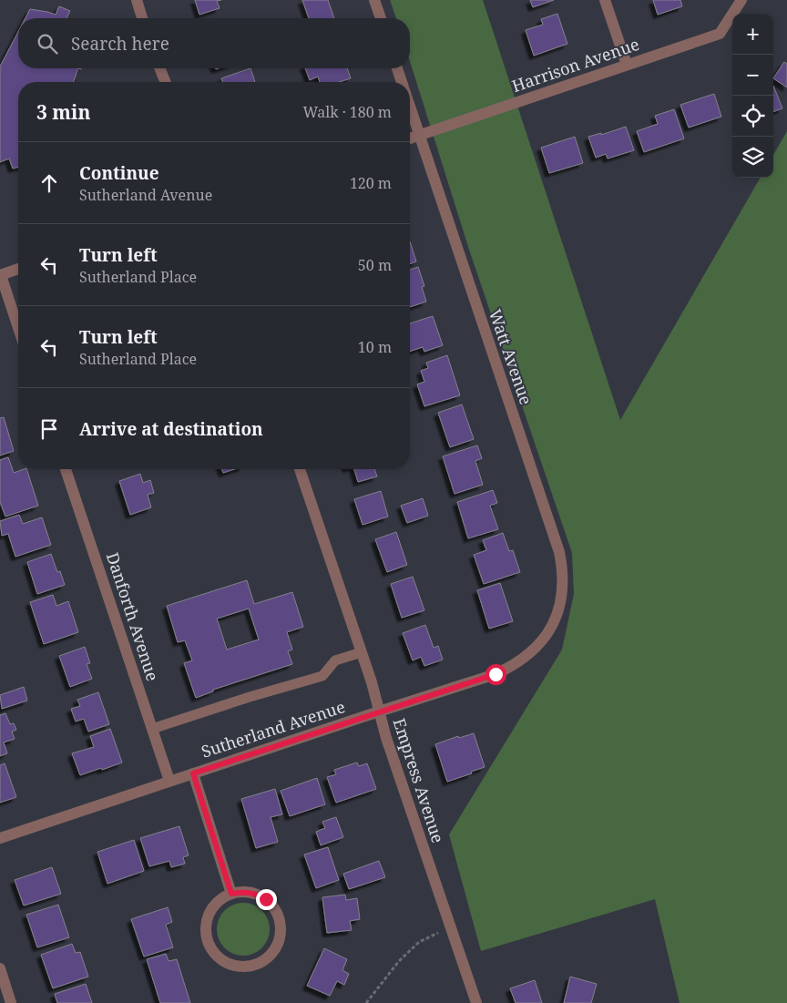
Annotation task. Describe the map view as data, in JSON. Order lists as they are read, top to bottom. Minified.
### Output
{"streets":{"street":["Harrison Avenue","Watt Avenue","Danforth Avenue","Sutherland Avenue","Empress Avenue"]},"crossings":[["Harrison Avenue","Watt Avenue"],["Watt Avenue","Sutherland Avenue"],["Danforth Avenue","Sutherland Avenue"],["Sutherland Avenue","Empress Avenue"]],"page":{"map_buttons":["+","−"],"search":"Search here","heading":["3 min","Walk · 180 m"],"list":[["Continue","Sutherland Avenue","120 m"],["Turn left","Sutherland Place","50 m"],["Turn left","Sutherland Place","10 m"],"Arrive at destination"]}}
